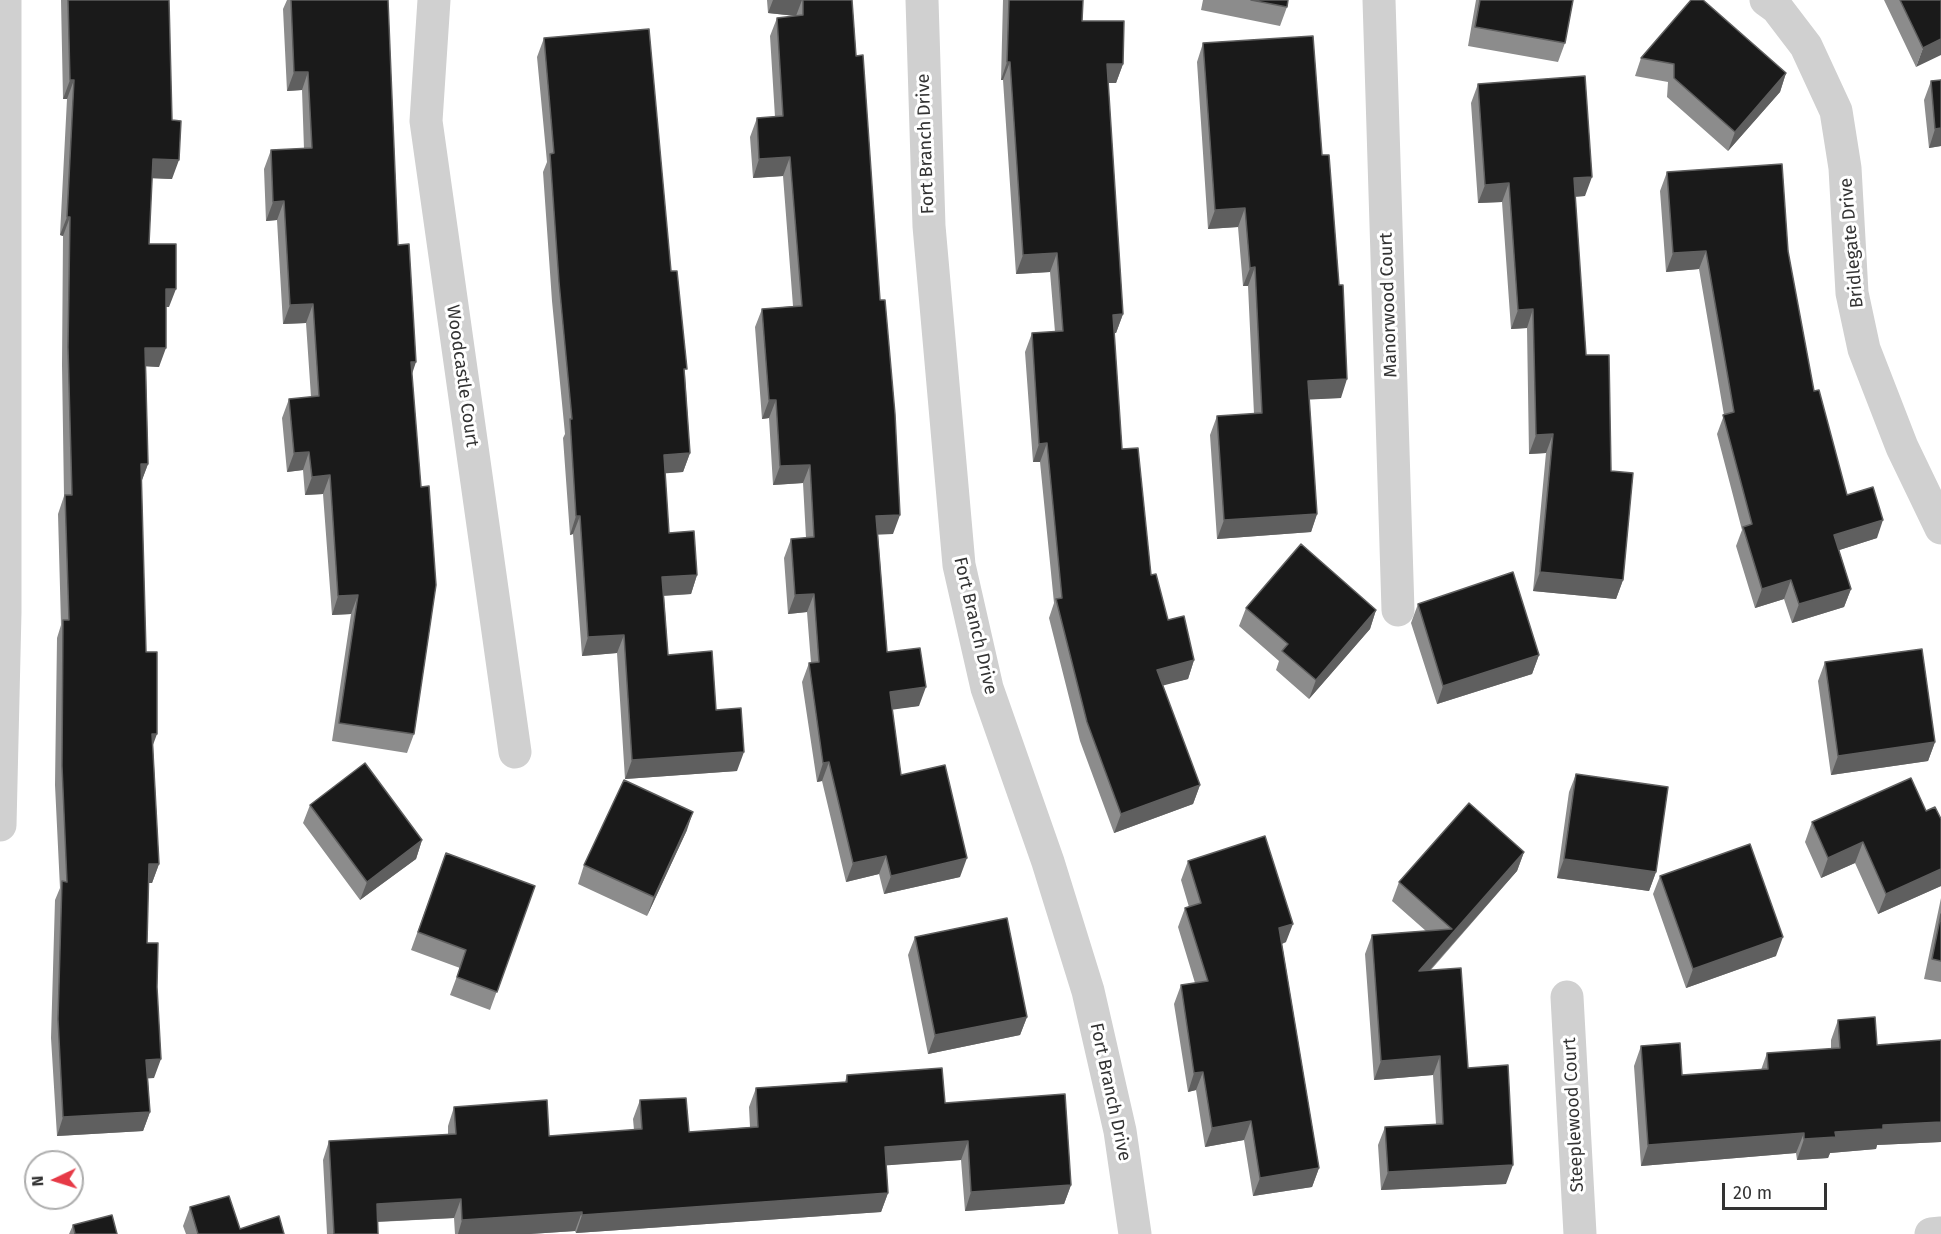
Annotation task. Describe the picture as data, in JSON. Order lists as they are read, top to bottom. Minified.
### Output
{"streets":{"street":["Fort Branch Drive","Bridlegate Drive","Manorwood Court","Woodcastle Court","Steeplewood Court"]},"scale_bar":"20 m","north":"left"}
